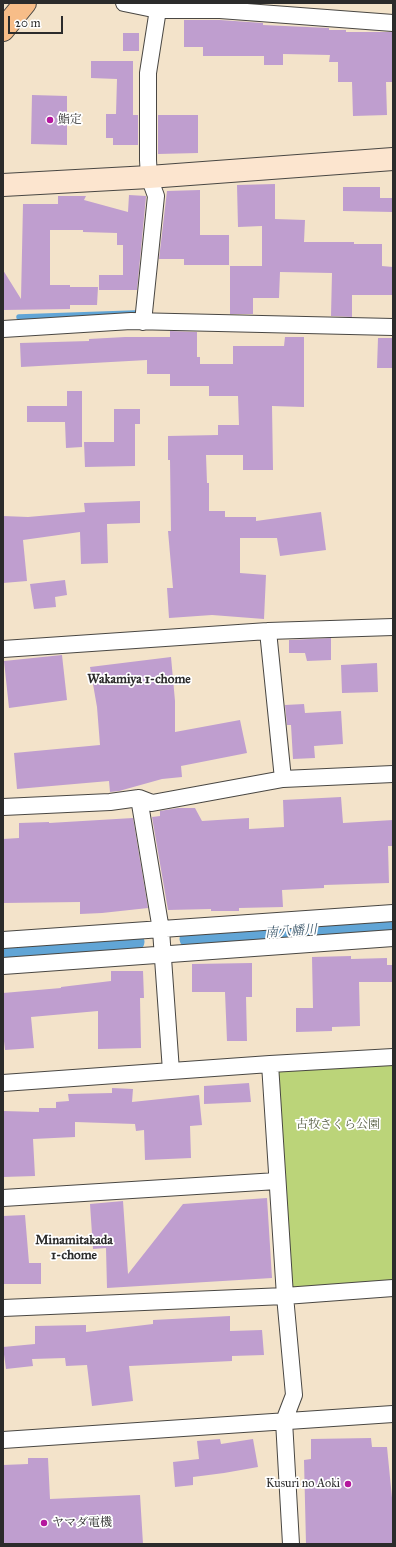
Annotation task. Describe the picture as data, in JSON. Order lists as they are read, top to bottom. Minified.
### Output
{"districts":["Wakamiya 1-chome","Minamitakada 1-chome"],"water":["南八幡川"],"parks":["古牧さくら公園"],"places":["鮨定","Kusuri no Aoki","ヤマダ電機"],"scale_bar":"20 m"}
